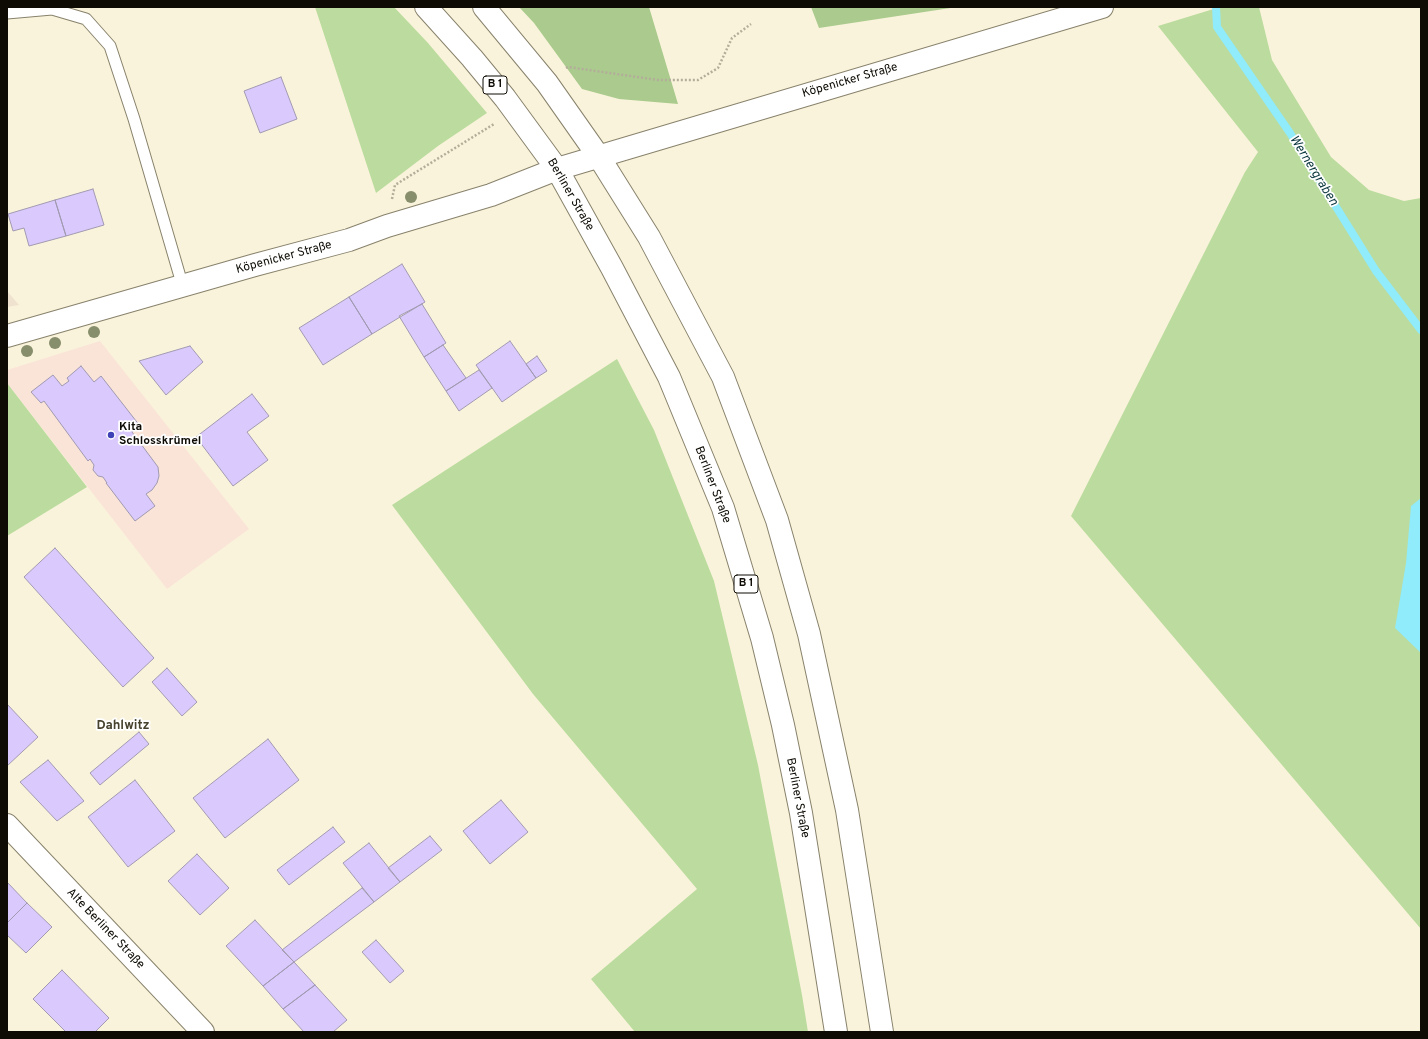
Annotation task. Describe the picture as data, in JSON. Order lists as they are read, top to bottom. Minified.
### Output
{"streets":{"main road":["Köpenicker Straße","B 1","Berliner Straße","Alte Berliner Straße"]},"crossings":[["Köpenicker Straße","Berliner Straße"]],"districts":["Dahlwitz"],"water":["Wernergraben"],"places":["Kita Schlosskrümel"]}
